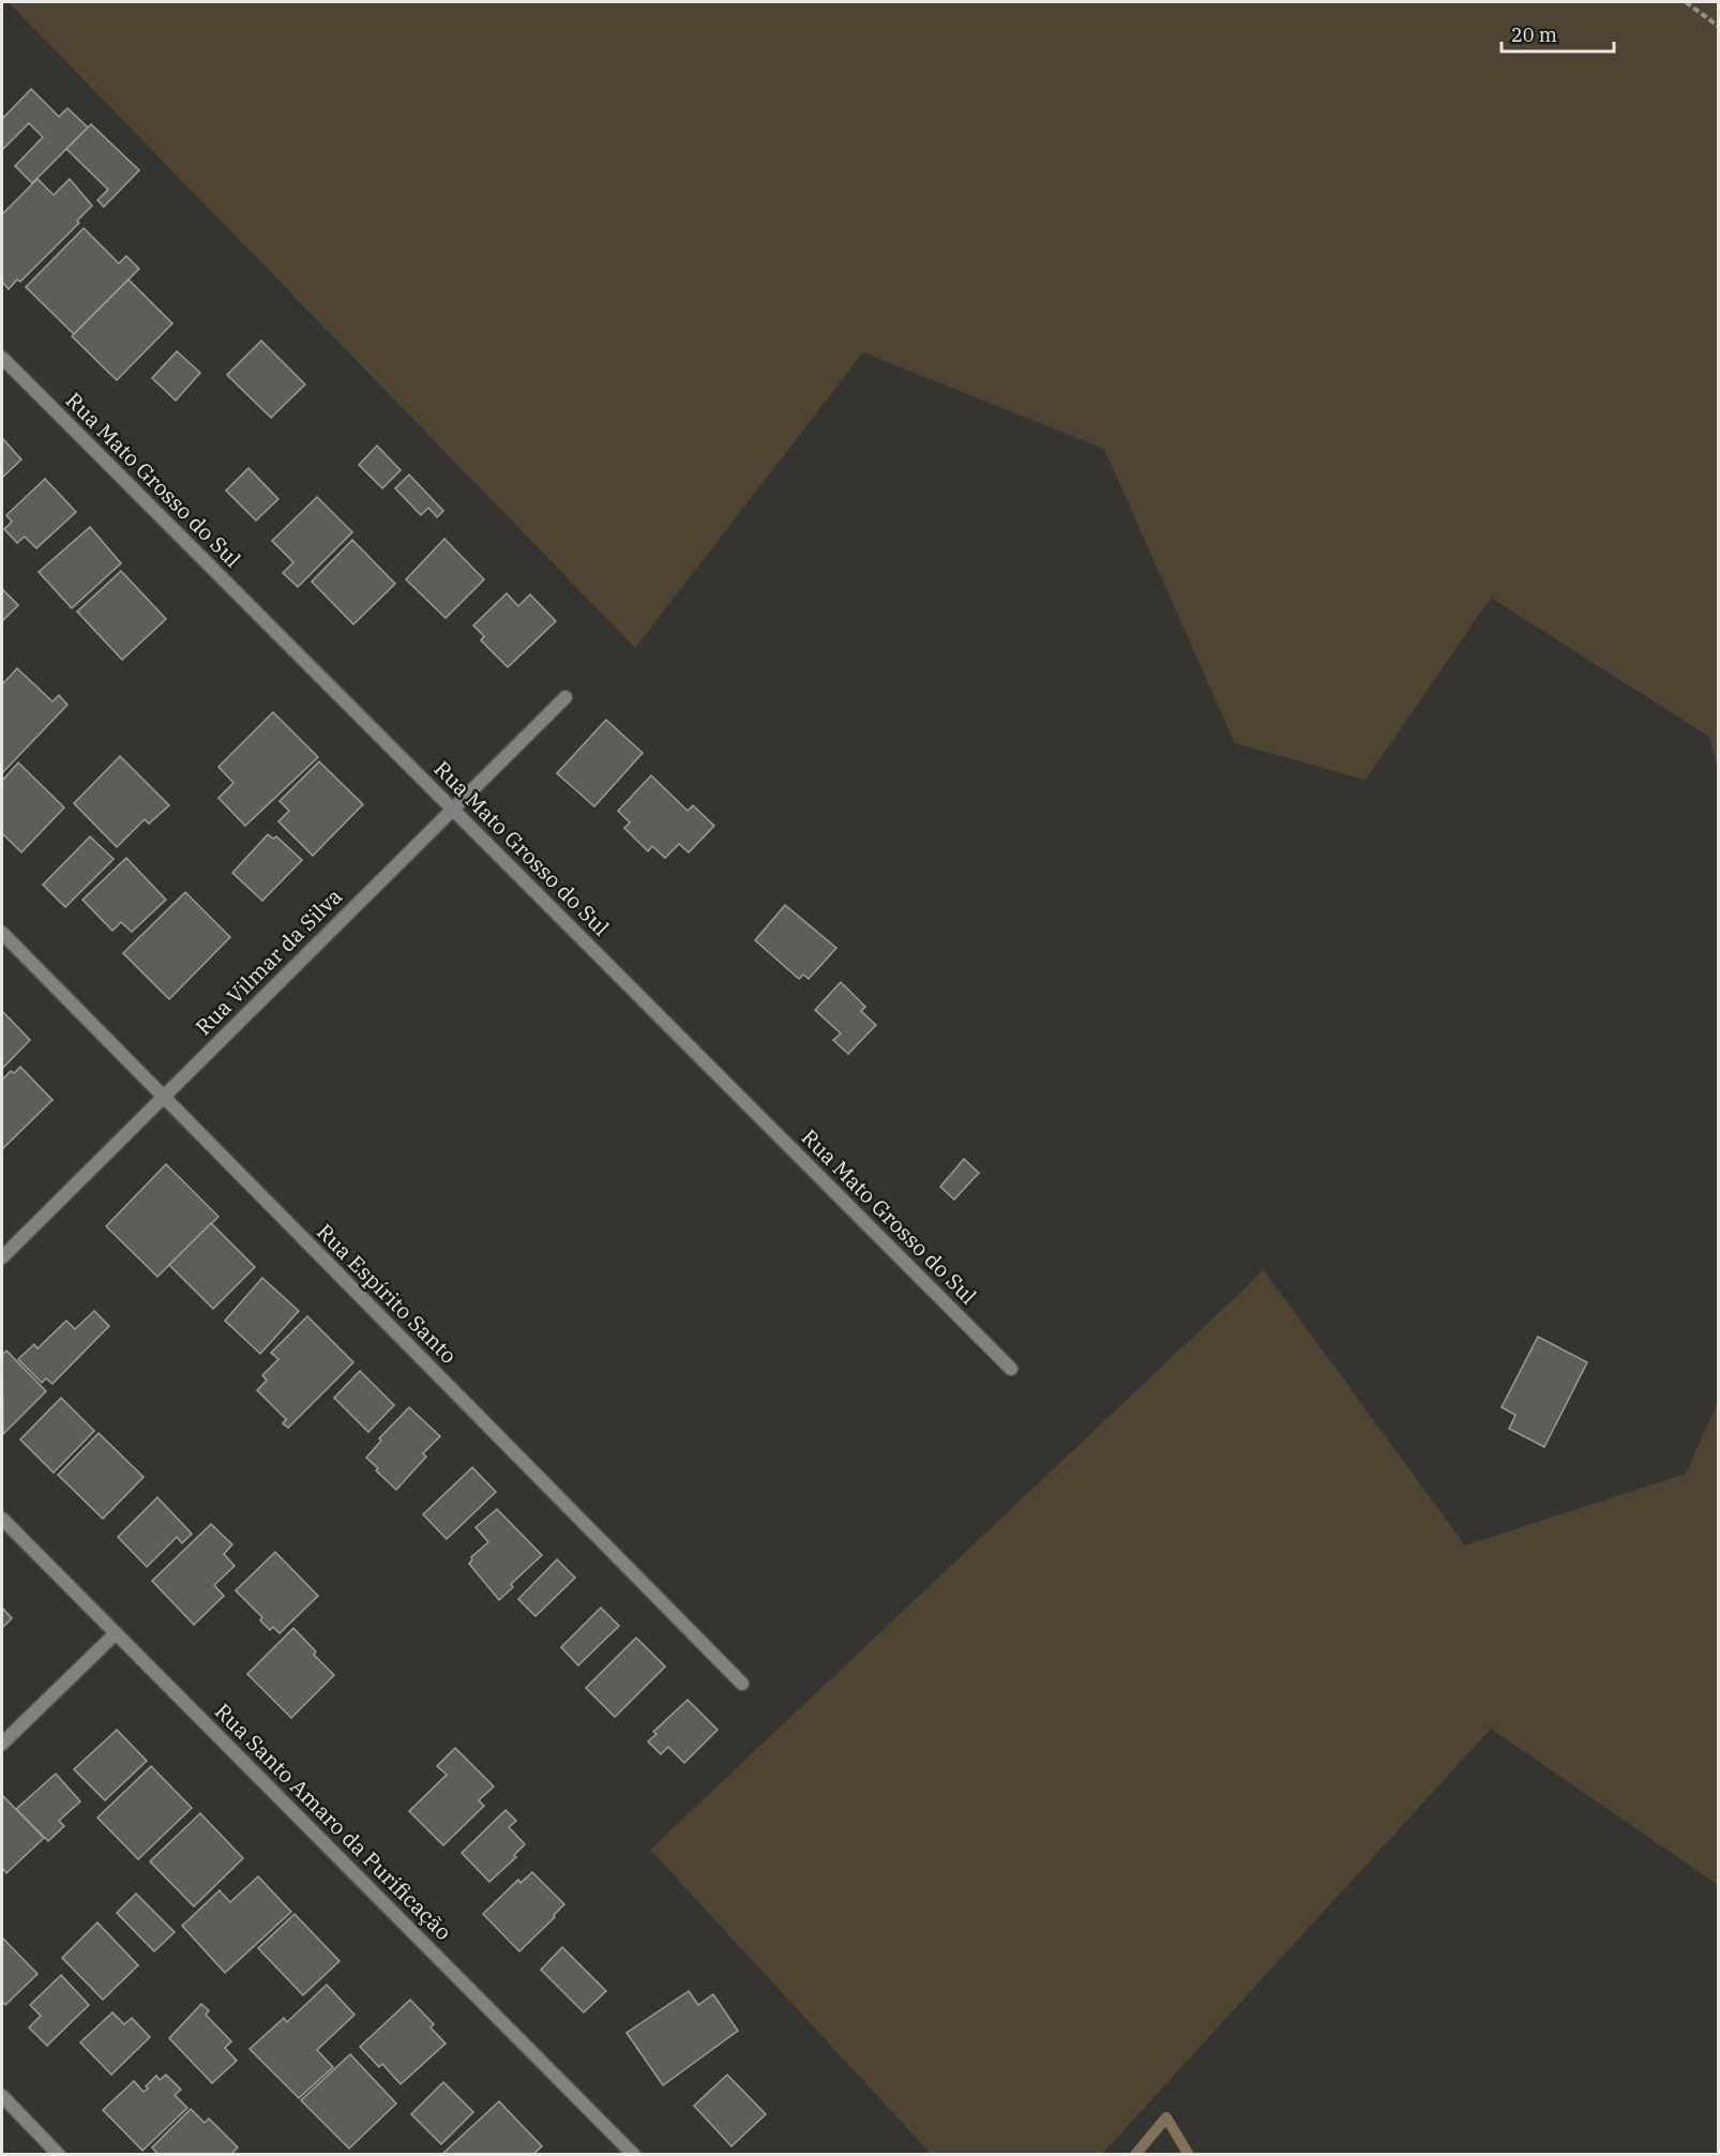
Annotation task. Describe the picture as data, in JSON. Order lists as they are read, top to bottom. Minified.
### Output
{"streets":{"street":["Rua Mato Grosso do Sul","Rua Vilmar da Silva","Rua Espírito Santo","Rua Santo Amaro da Purificação"]},"crossings":[["Rua Mato Grosso do Sul","Rua Vilmar da Silva"],["Rua Vilmar da Silva","Rua Espírito Santo"]],"scale_bar":"20 m"}
